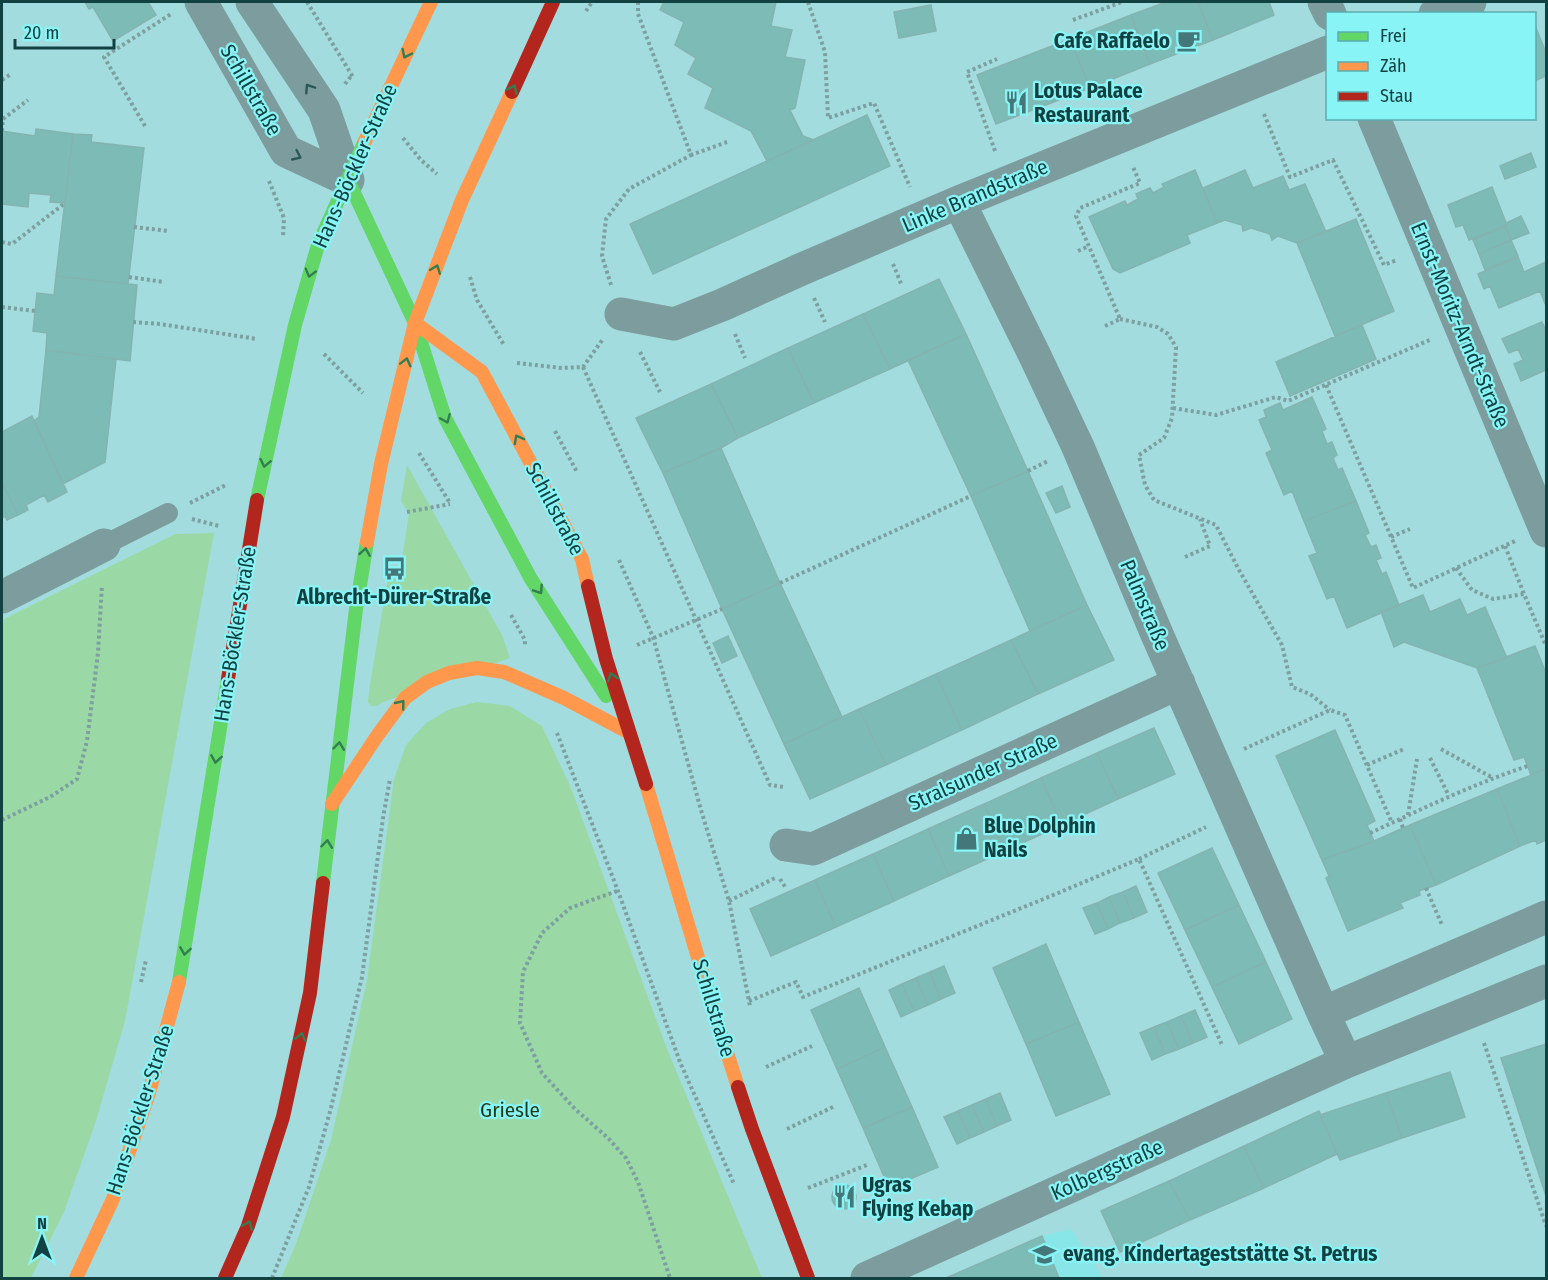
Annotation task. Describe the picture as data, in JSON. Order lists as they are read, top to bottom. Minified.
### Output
{"streets":{"main road":["Schillstraße","Hans-Böckler-Straße"],"street":["Linke Brandstraße","Ernst-Moritz-Arndt-Straße","Palmstraße","Stralsunder Straße","Kolbergstraße"]},"crossings":[["Schillstraße","Hans-Böckler-Straße"],["Linke Brandstraße","Palmstraße"],["Palmstraße","Stralsunder Straße"]],"parks":["Griesle"],"places":{"cafe":["Cafe Raffaelo"],"restaurant":["Lotus Palace Restaurant","Ugras Flying Kebap"],"bus stop":["Albrecht-Dürer-Straße"],"shop":["Blue Dolphin Nails"],"school or university":["evang. Kindertageststätte St. Petrus"]},"legend":["Frei","Zäh","Stau"],"scale_bar":"20 m","north":"top"}
